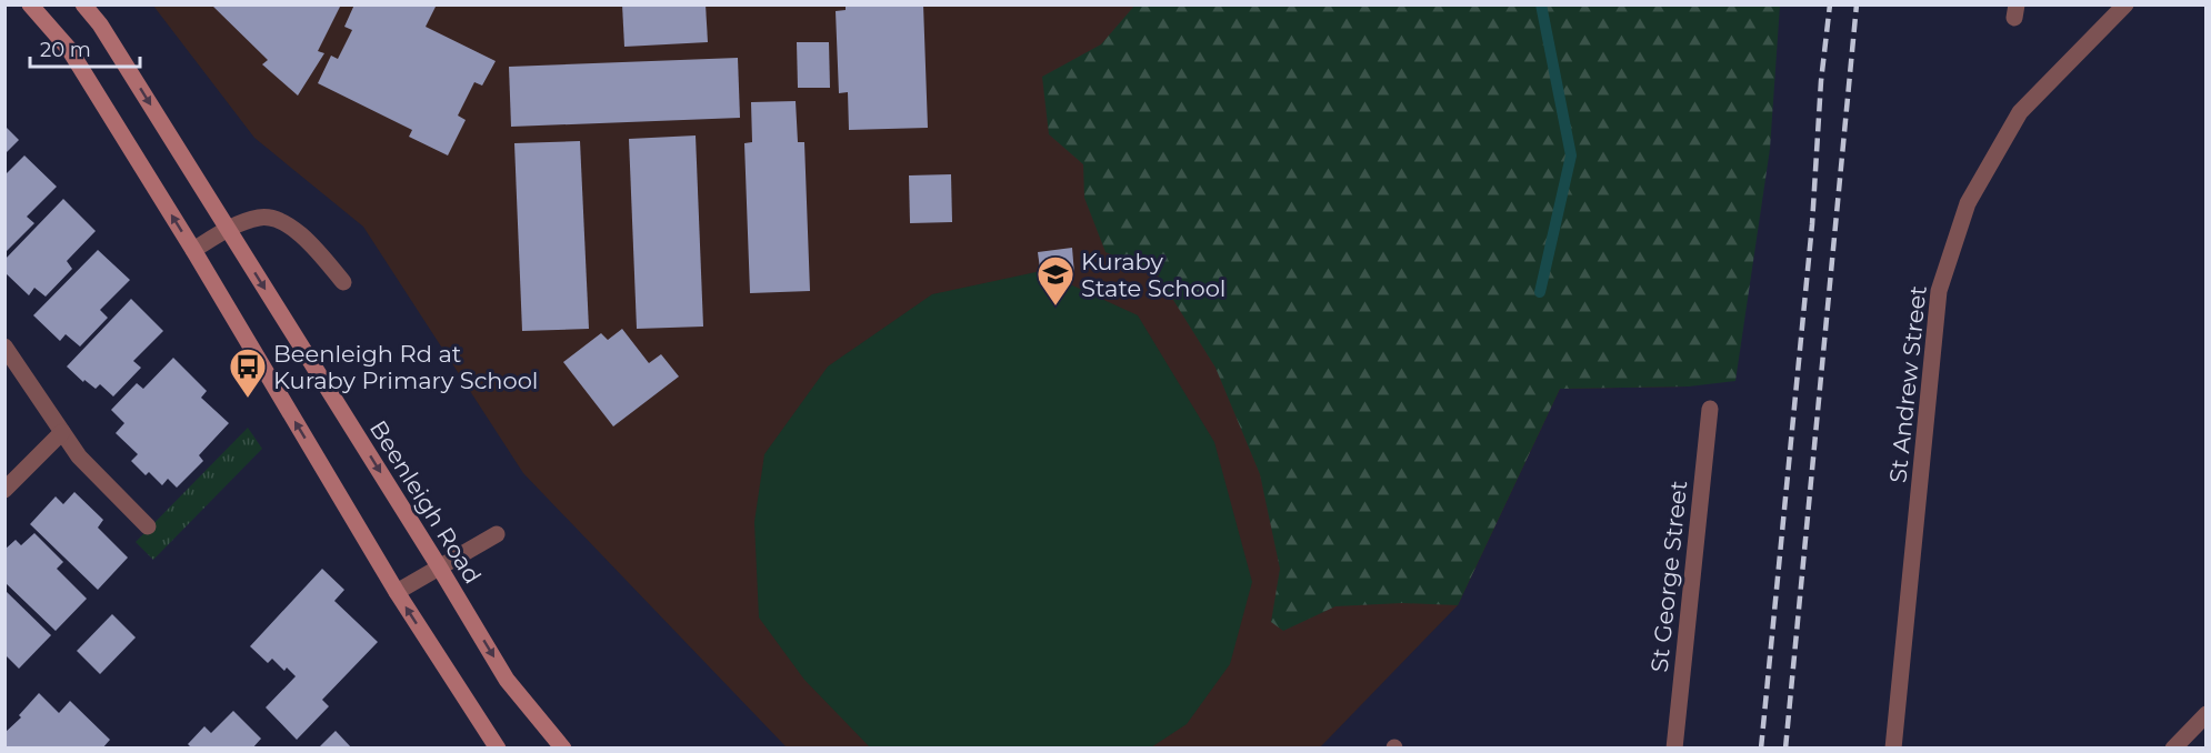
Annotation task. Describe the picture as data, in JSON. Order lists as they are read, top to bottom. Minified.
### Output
{"streets":{"main road":["Beenleigh Road"],"street":["St Andrew Street","St George Street"]},"places":{"school or university":["Kuraby State School"],"bus stop":["Beenleigh Rd at Kuraby Primary School"]},"scale_bar":"20 m"}
